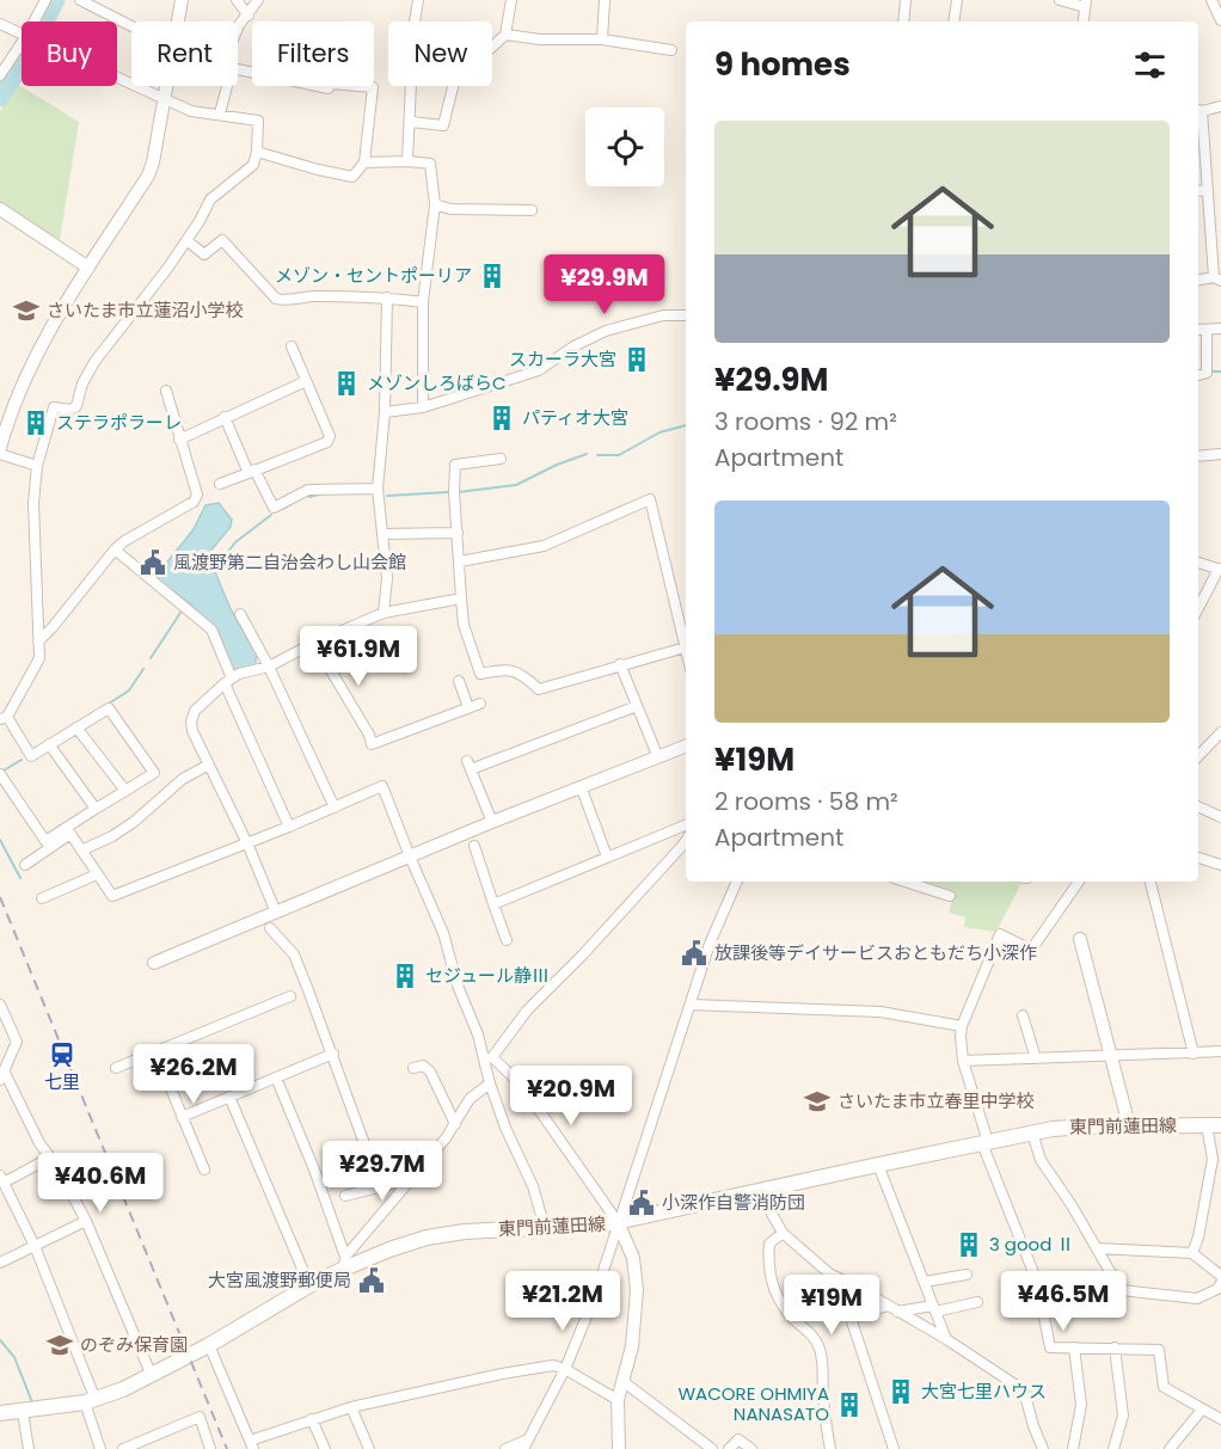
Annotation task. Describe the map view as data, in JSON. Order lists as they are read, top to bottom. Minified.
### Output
{"streets":{"main road":["東門前蓮田線"]},"places":{"building":["メゾン・セントポーリア","スカーラ大宮","メゾンしろばらC","パティオ大宮","ステラポラーレ","セジュール静Ⅲ","3 good Ⅱ","大宮七里ハウス","WACORE OHMIYA NANASATO"],"school or university":["さいたま市立蓮沼小学校","さいたま市立春里中学校","のぞみ保育園"],"public building":["風渡野第二自治会わし山会館","放課後等デイサービスおともだち小深作","小深作自警消防団","大宮風渡野郵便局"],"station":["七里"]},"page":{"chip":["Buy","Rent","Filters","New"],"heading":"9 homes","list":[{"name":"¥29.9M","note":"3 rooms · 92 m² · Apartment"},{"name":"¥19M","note":"2 rooms · 58 m² · Apartment"}],"price":["¥29.9M","¥61.9M","¥26.2M","¥20.9M","¥29.7M","¥40.6M","¥21.2M","¥46.5M","¥19M"]}}
